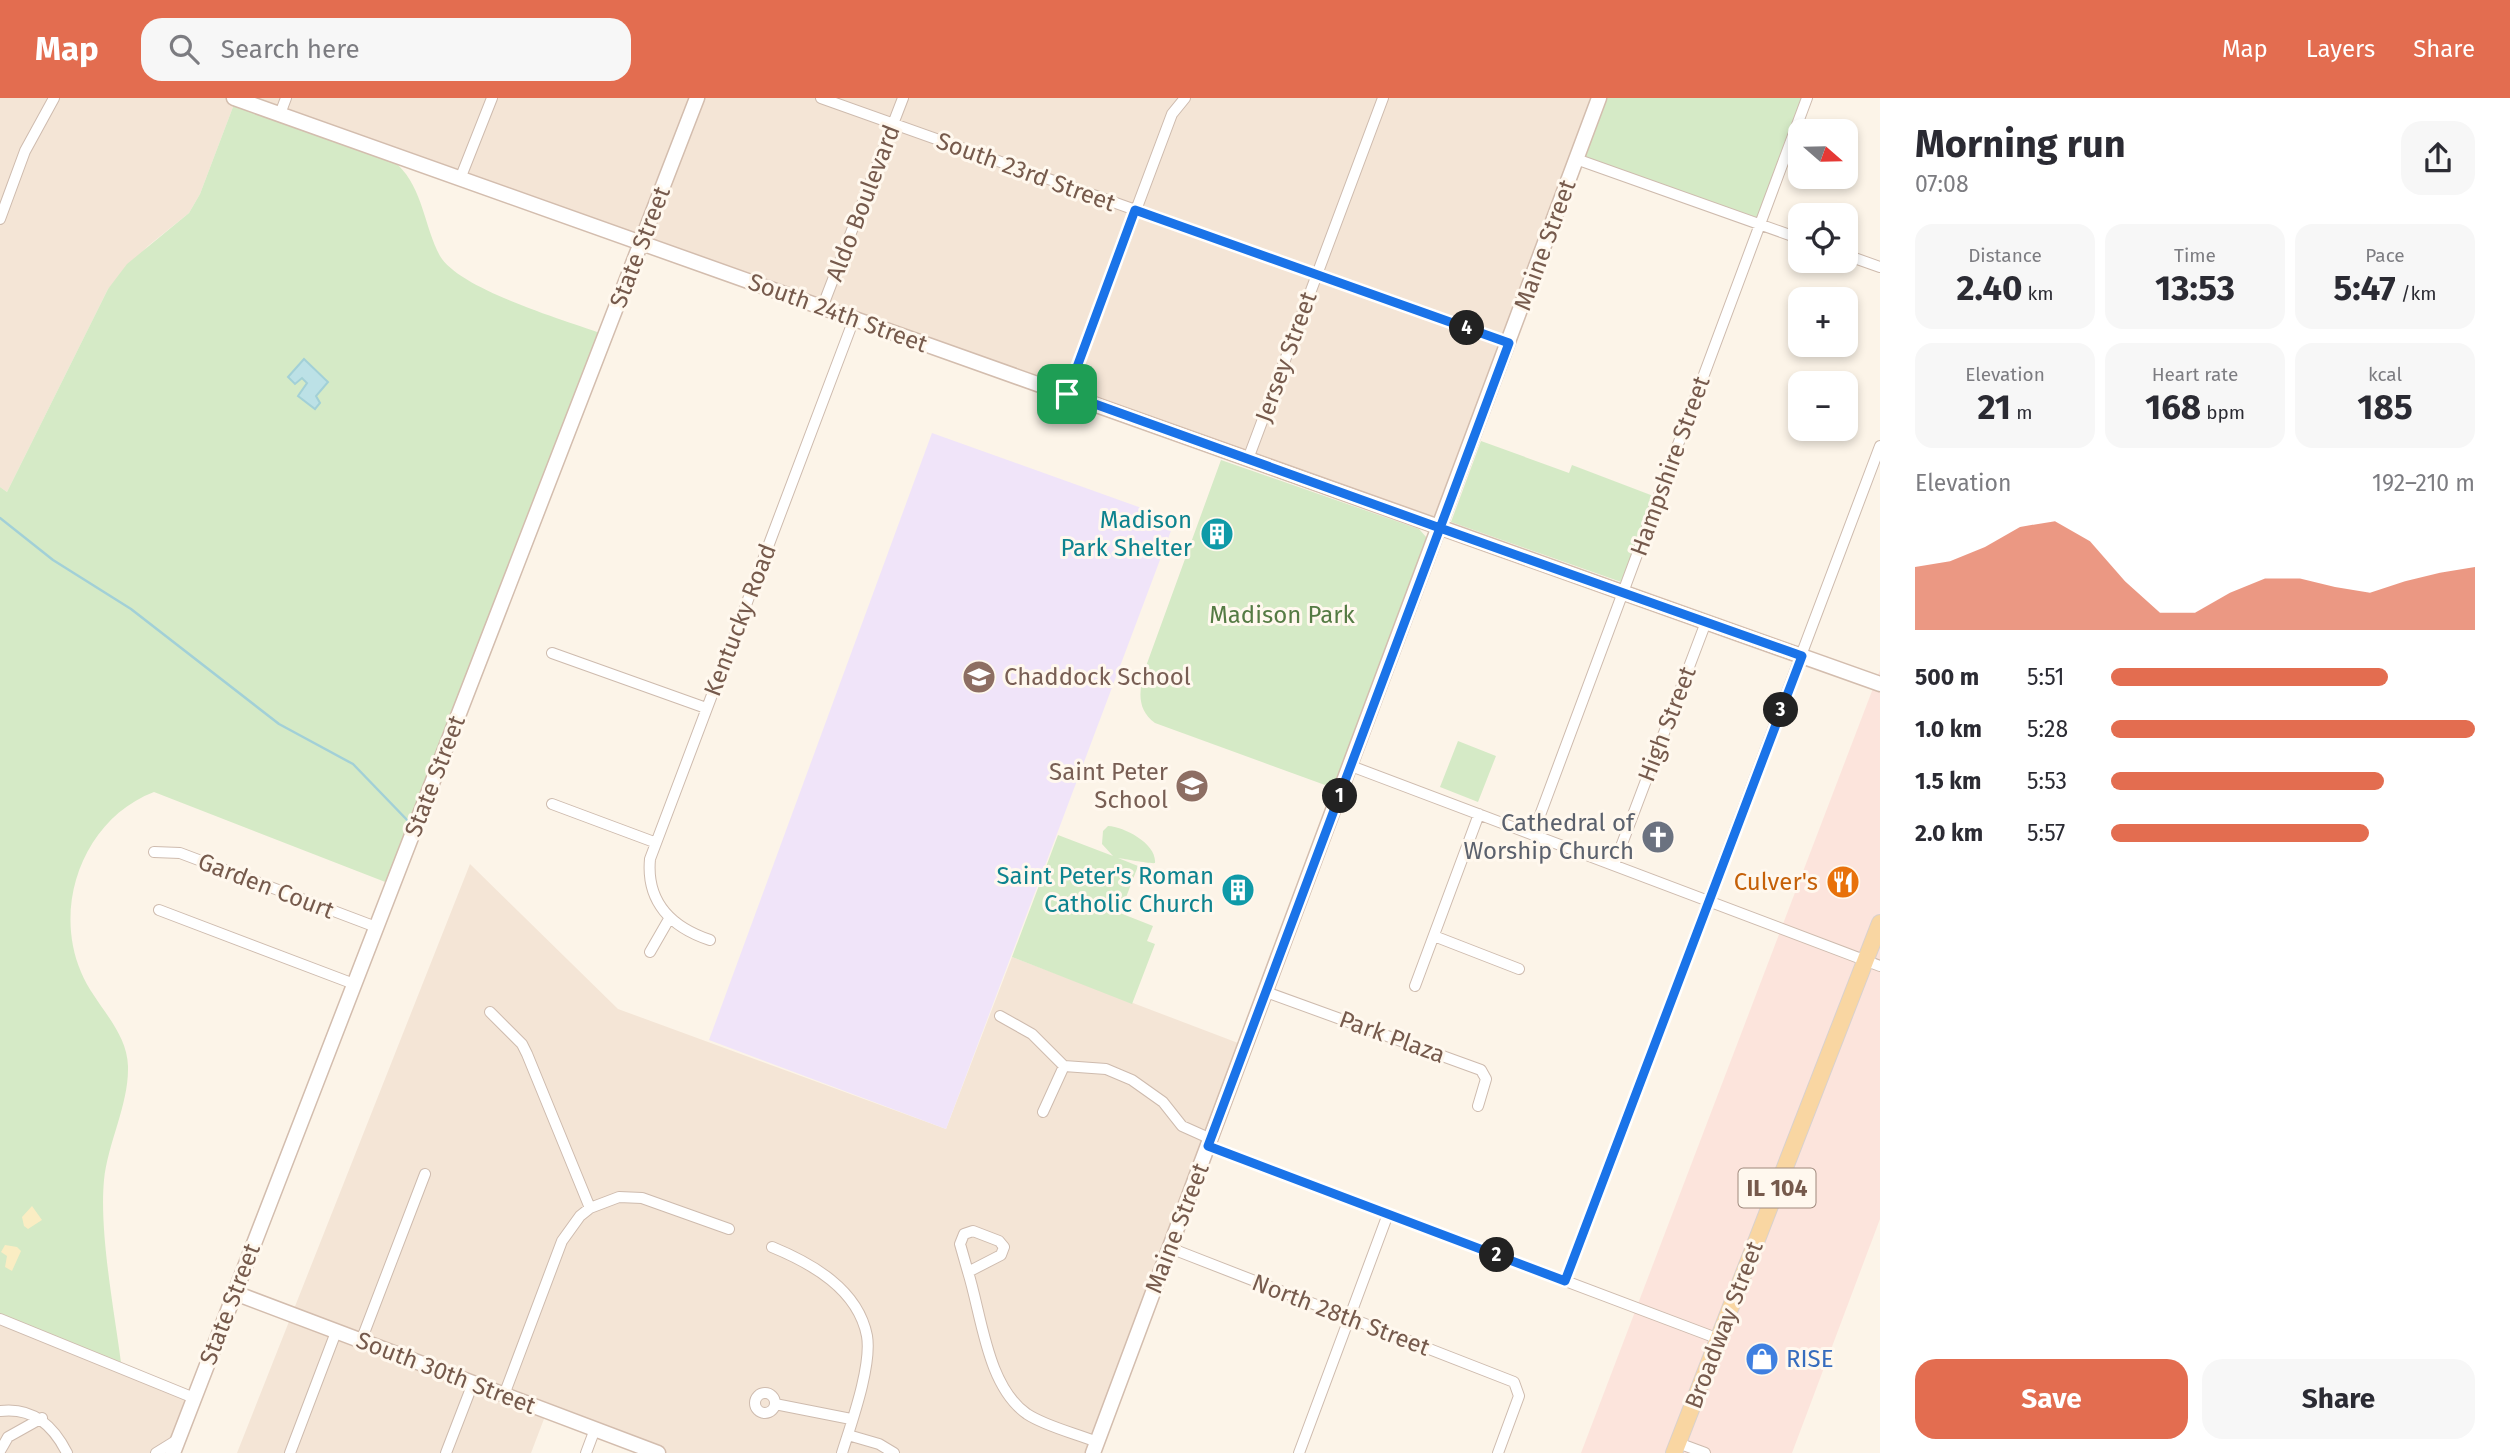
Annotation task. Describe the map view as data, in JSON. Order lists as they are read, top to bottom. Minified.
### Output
{"streets":{"main road":["Maine Street","State Street","South 24th Street","IL 104","Broadway Street","South 30th Street"],"street":["South 23rd Street","Aldo Boulevard","Jersey Street","Hampshire Street","Kentucky Road","High Street","Garden Court","Park Plaza","North 28th Street"]},"crossings":[["South 23rd Street","Aldo Boulevard"],["South 23rd Street","Maine Street"],["South 23rd Street","Jersey Street"],["Aldo Boulevard","South 24th Street"],["Maine Street","South 24th Street"],["Maine Street","Park Plaza"],["Maine Street","North 28th Street"],["State Street","South 24th Street"],["State Street","Garden Court"],["State Street","South 30th Street"],["South 24th Street","Jersey Street"],["South 24th Street","Hampshire Street"],["South 24th Street","Kentucky Road"],["South 24th Street","High Street"]],"parks":["Madison Park"],"places":{"building":["Madison Park Shelter","Saint Peter's Roman Catholic Church"],"school or university":["Chaddock School","Saint Peter School"],"church":["Cathedral of Worship Church"],"restaurant":["Culver's"],"shop":["RISE"]},"north":"right","page":{"header":"Map","search":"Search here","nav":["Map","Layers","Share"],"heading":["Morning run","07:08"],"map_buttons":["+","−"],"stats":[["Distance","2.40 km"],["Time","13:53"],["Pace","5:47 /km"],["Elevation","21 m"],["Heart rate","168 bpm"],["kcal","185"]],"pins":["4","3","1","2"],"chart":["Elevation","192–210 m"],"list":[{"name":"500 m","note":"5:51"},{"name":"1.0 km","note":"5:28"},{"name":"1.5 km","note":"5:53"},{"name":"2.0 km","note":"5:57"}],"buttons":["Save","Share"]}}
